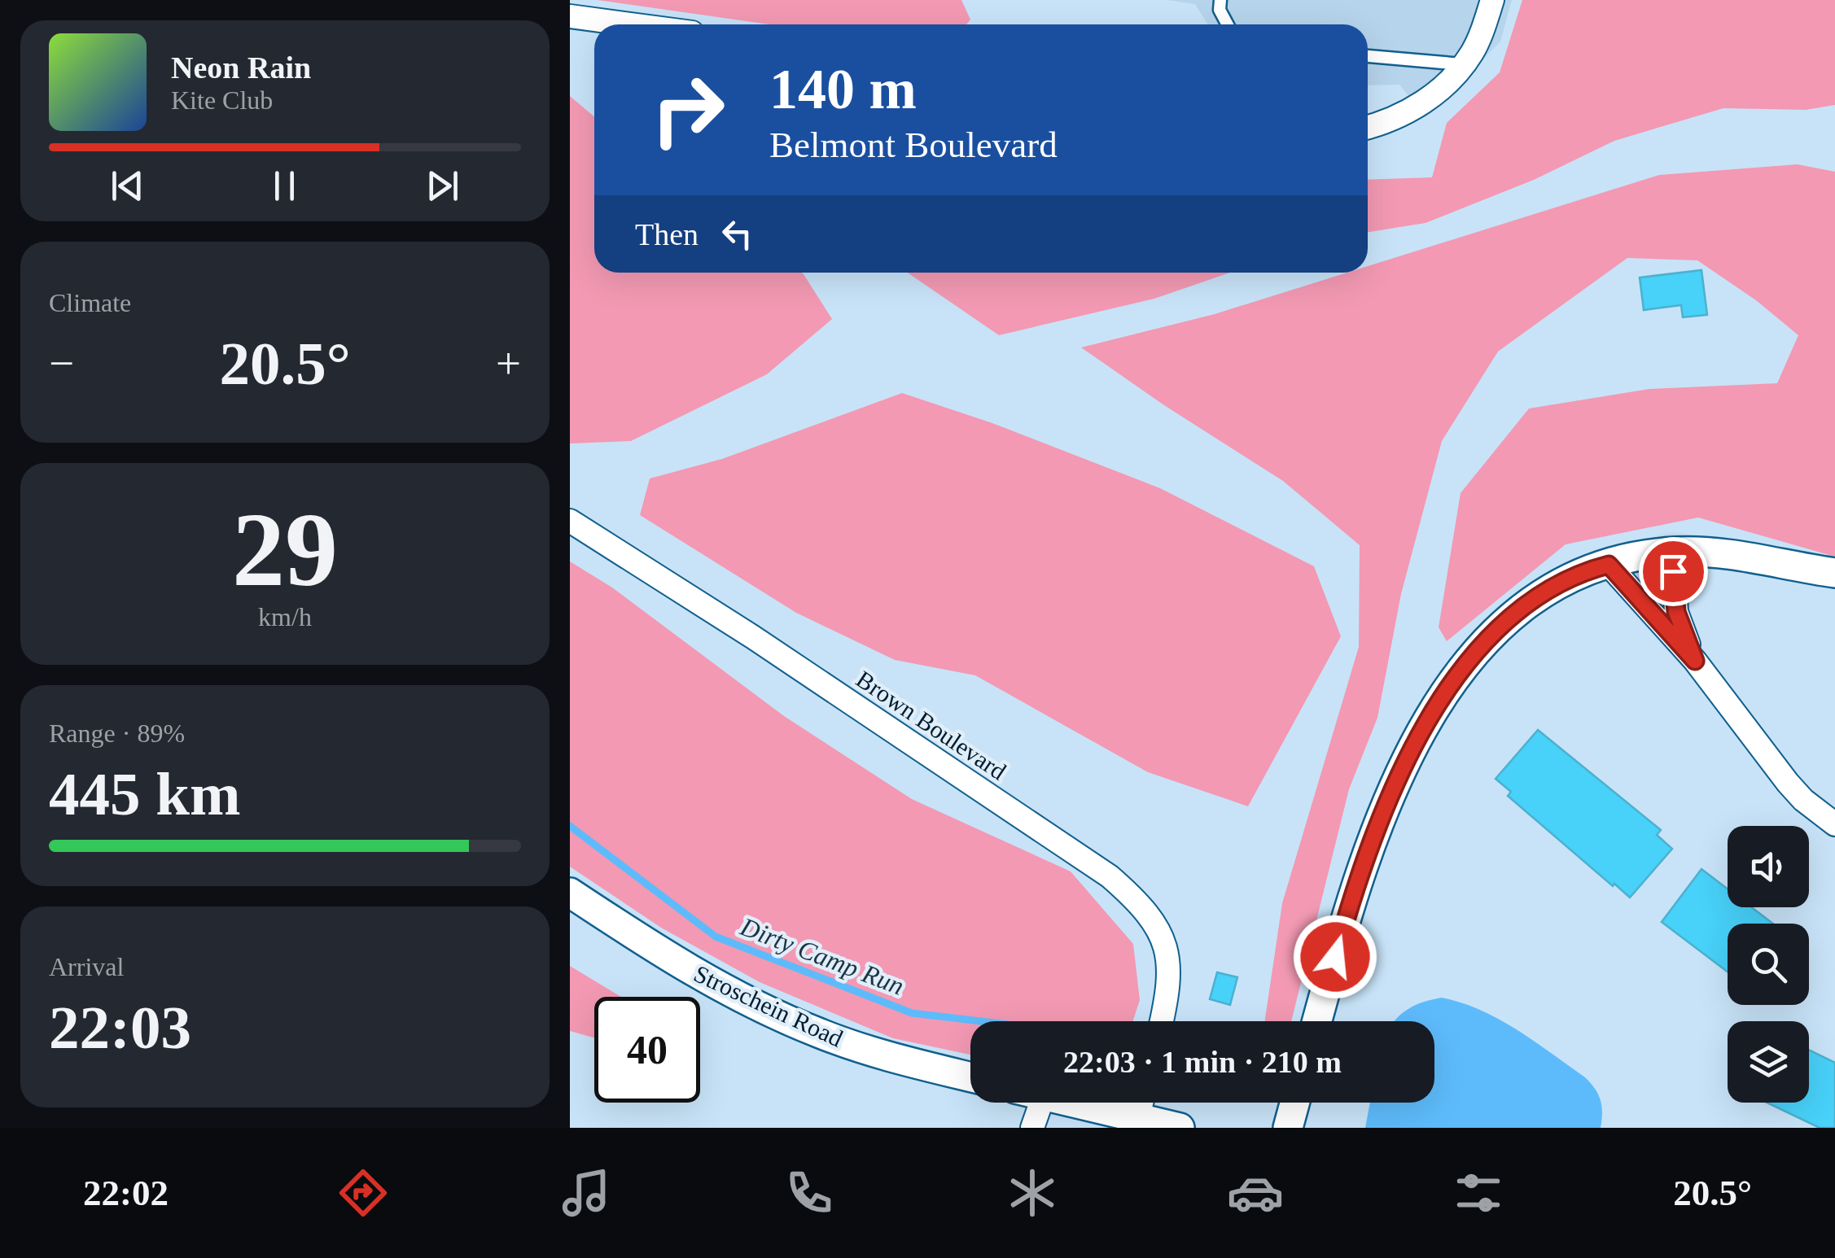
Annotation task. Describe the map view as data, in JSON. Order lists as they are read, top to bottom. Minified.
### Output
{"streets":{"street":["Brown Boulevard","Stroschein Road"]},"water":["Dirty Camp Run"],"page":{"turn":["140 m","Belmont Boulevard"],"song":["Neon Rain","Kite Club"],"then":"Then","tile":["Climate",["29","km/h"],["Range · 89%","445 km"],["Arrival","22:03"]],"heat":["−","20.5°","+"],"limit":"40","trip":"22:03 · 1 min · 210 m","tabs":["22:02","20.5°"]}}
